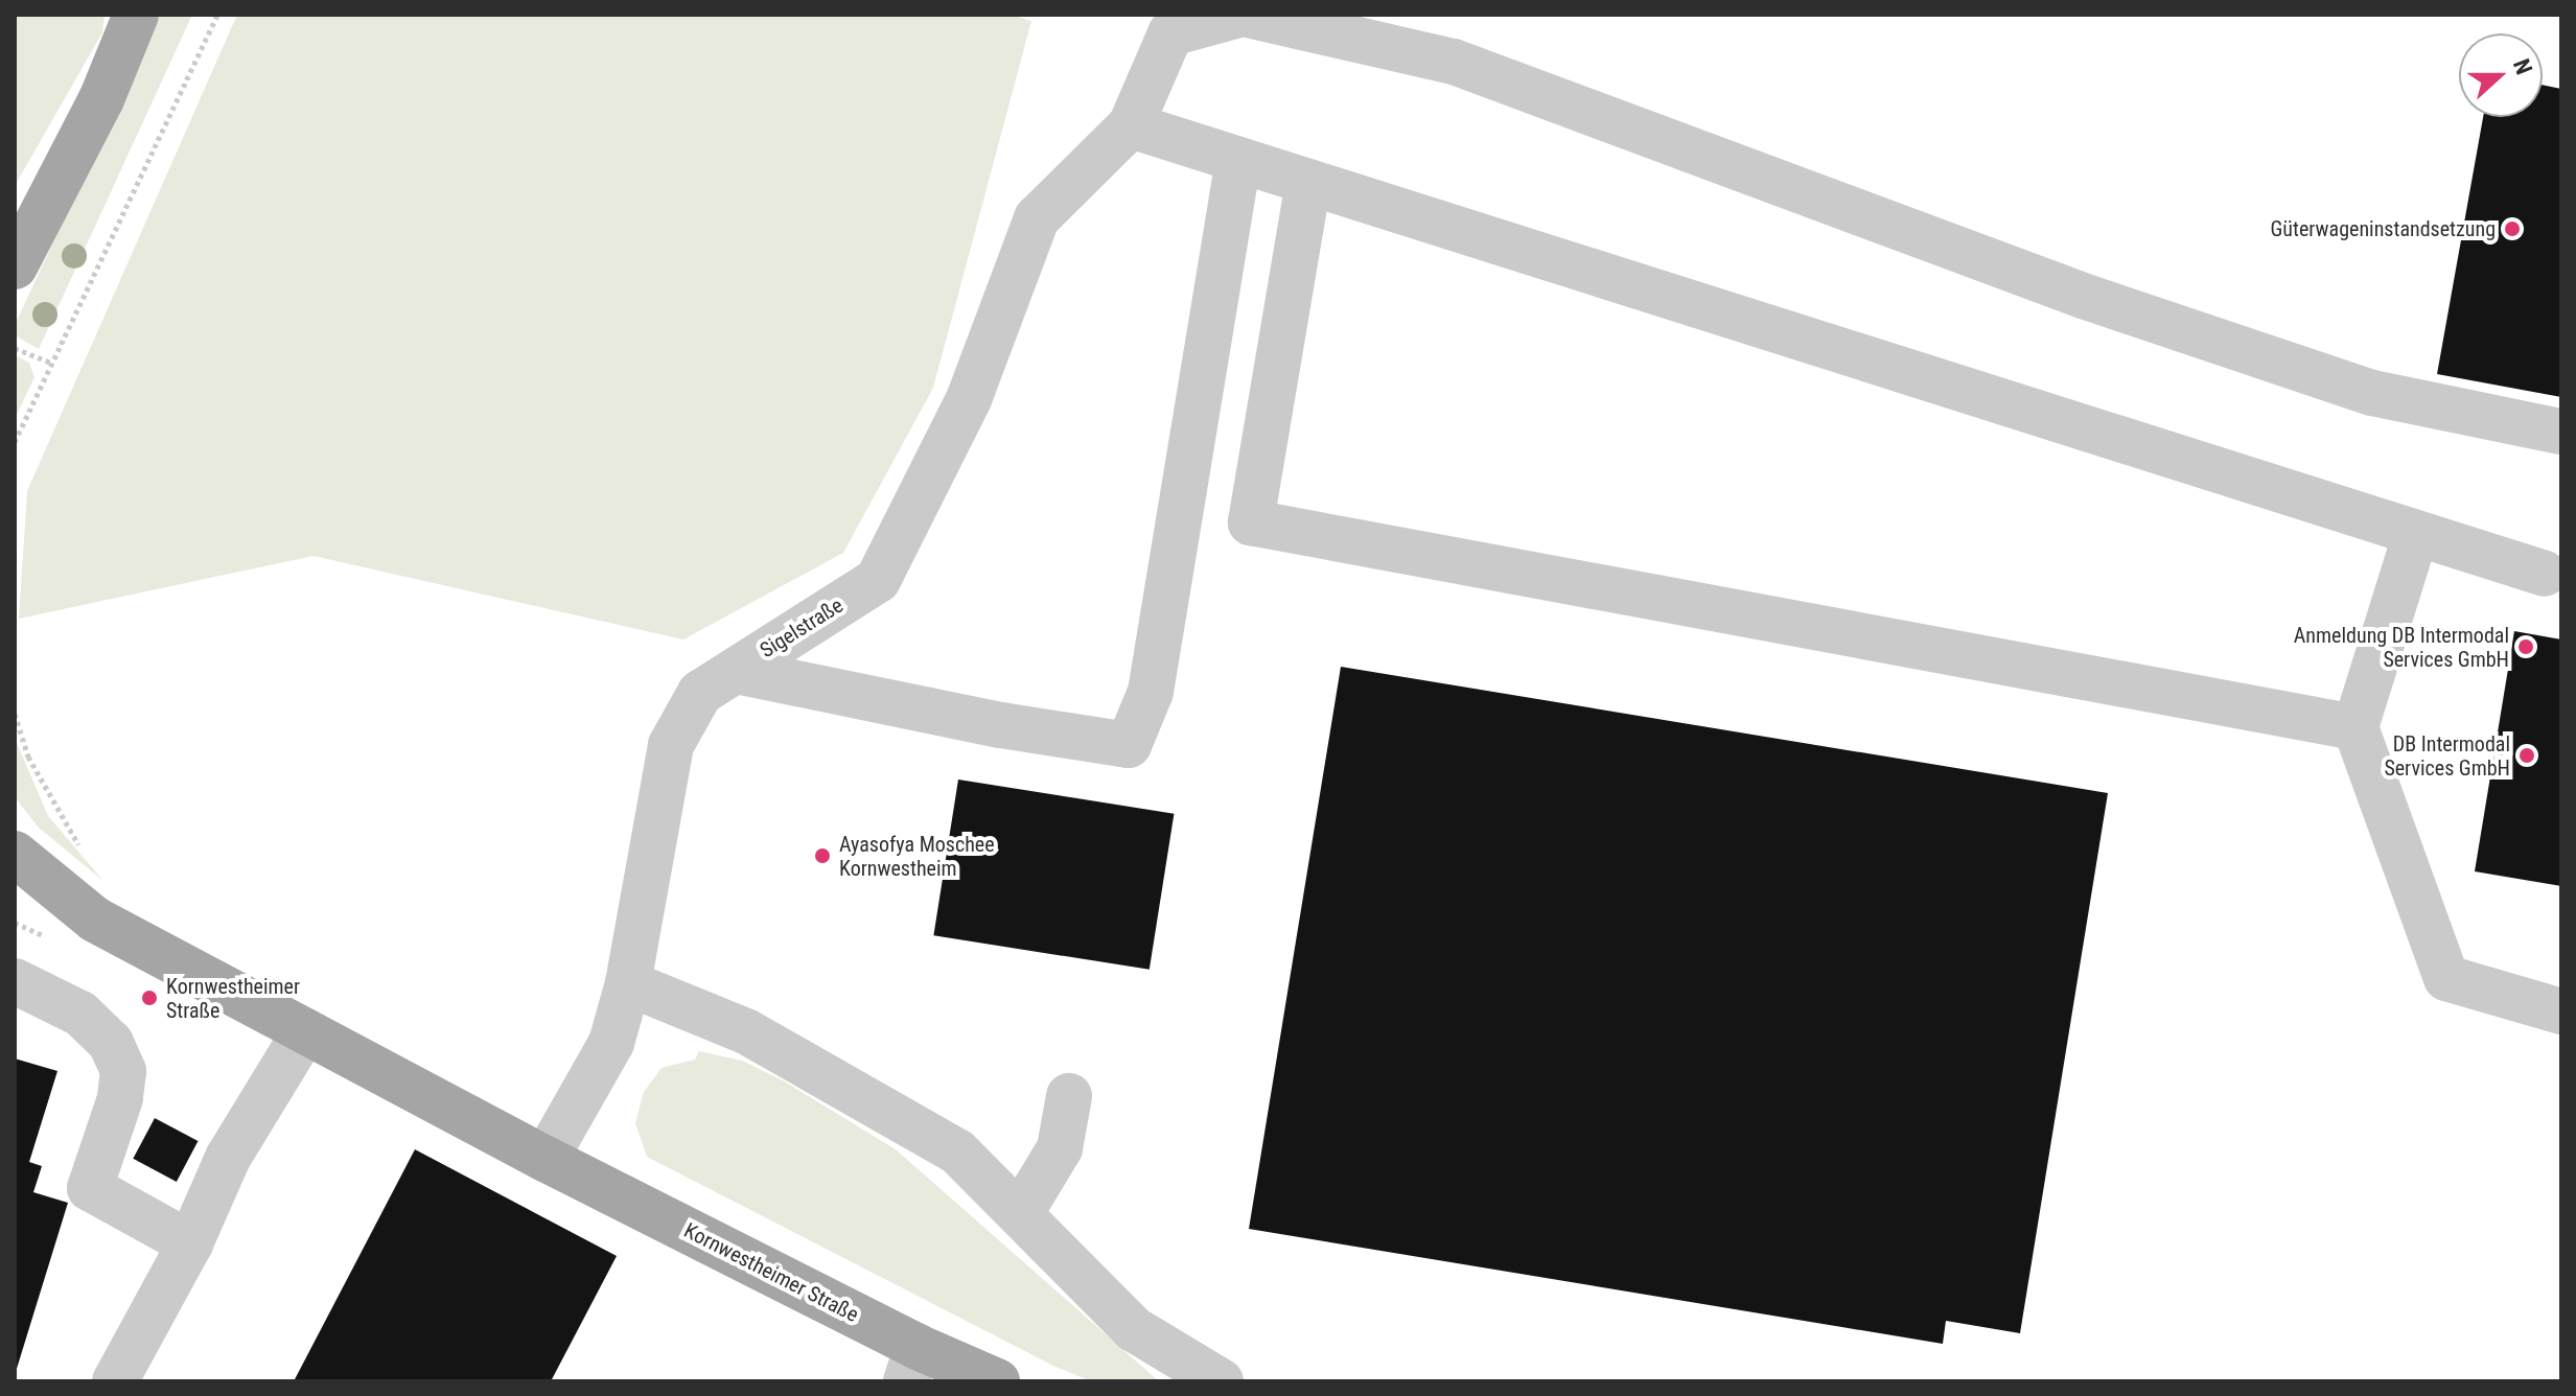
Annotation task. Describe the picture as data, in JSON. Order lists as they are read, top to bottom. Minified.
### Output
{"streets":{"main road":["Kornwestheimer Straße"],"street":["Sigelstraße"]},"crossings":[["Sigelstraße","Kornwestheimer Straße"]],"places":["Güterwageninstandsetzung","Anmeldung DB Intermodal Services GmbH","DB Intermodal Services GmbH","Ayasofya Moschee Kornwestheim","Kornwestheimer Straße"],"north":"right"}
